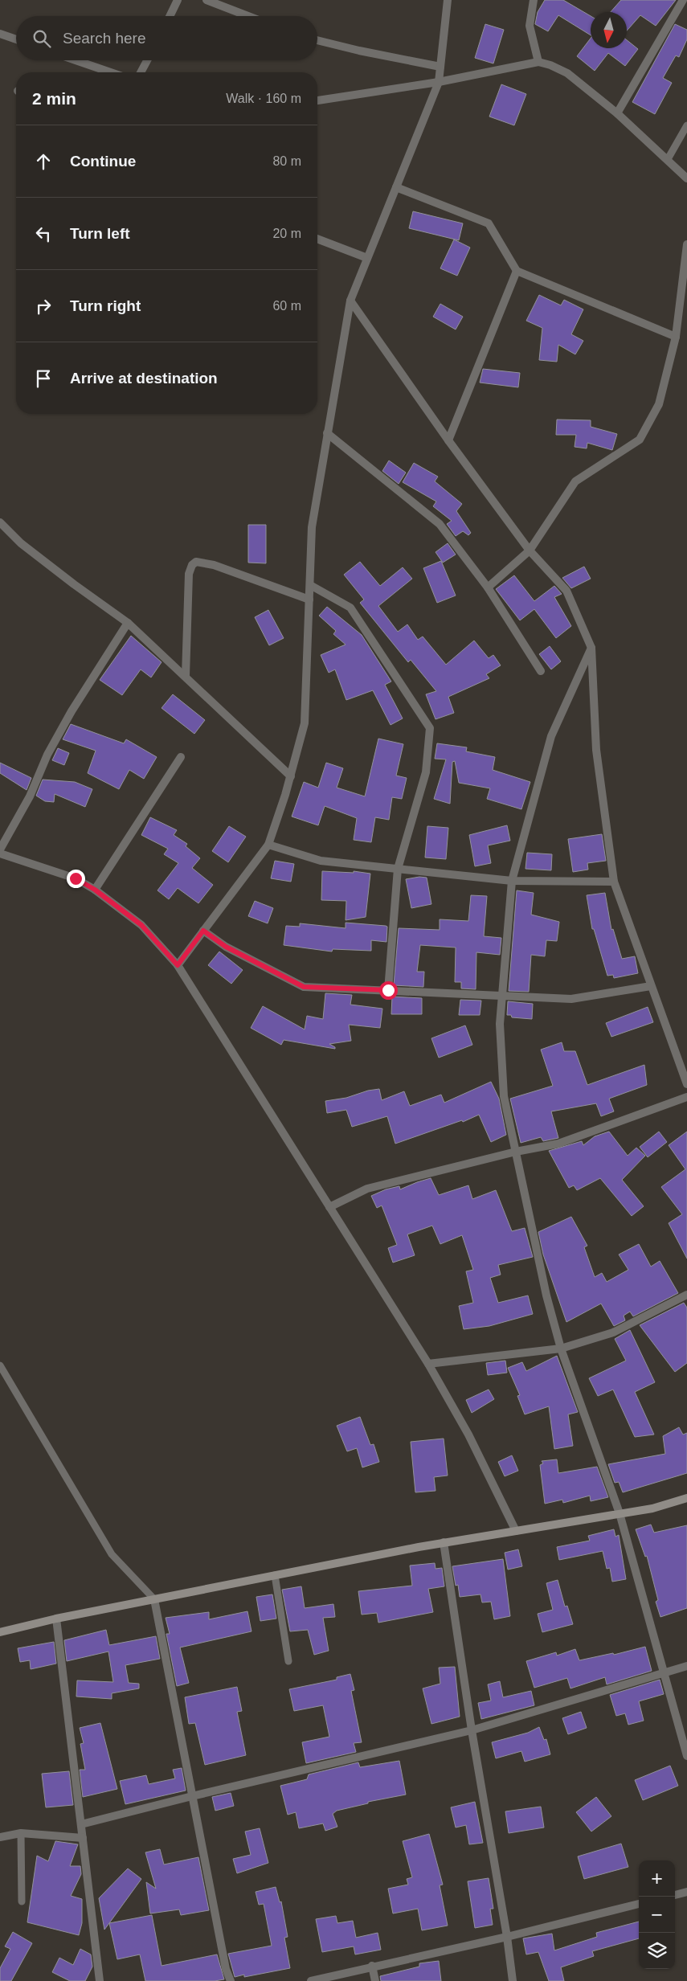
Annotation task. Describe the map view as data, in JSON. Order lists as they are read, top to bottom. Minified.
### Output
{"north":"bottom","page":{"search":"Search here","heading":["2 min","Walk · 160 m"],"list":[["Continue","80 m"],["Turn left","20 m"],["Turn right","60 m"],"Arrive at destination"],"map_buttons":["+","−"]}}
